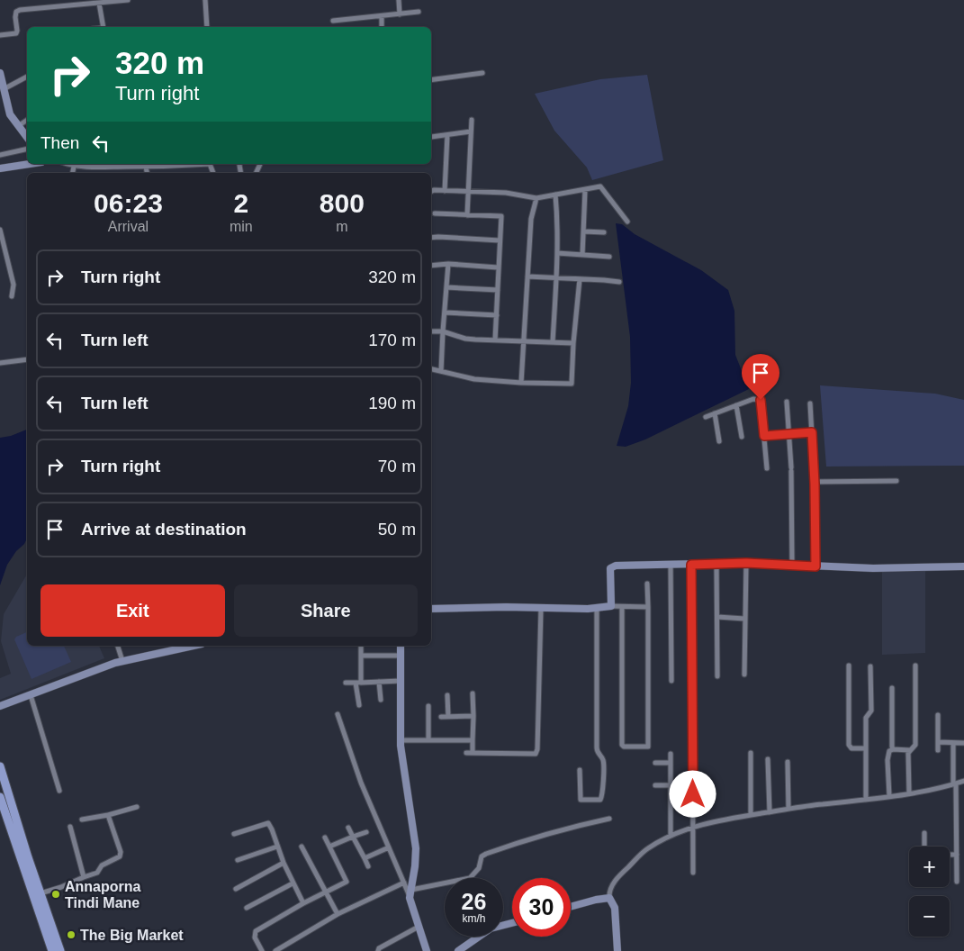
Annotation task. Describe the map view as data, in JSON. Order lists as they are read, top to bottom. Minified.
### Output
{"places":["Annaporna Tindi Mane","The Big Market"],"page":{"turn":["320 m","Turn right"],"then":"Then","eta":["06:23","Arrival","2","min","800","m"],"list":[{"name":"Turn right","value":"320 m"},{"name":"Turn left","value":"170 m"},{"name":"Turn left","value":"190 m"},{"name":"Turn right","value":"70 m"},{"name":"Arrive at destination","value":"50 m"}],"buttons":["Exit","Share"],"map_buttons":["+","−"],"speed":"26 km/h","limit":"30"}}
